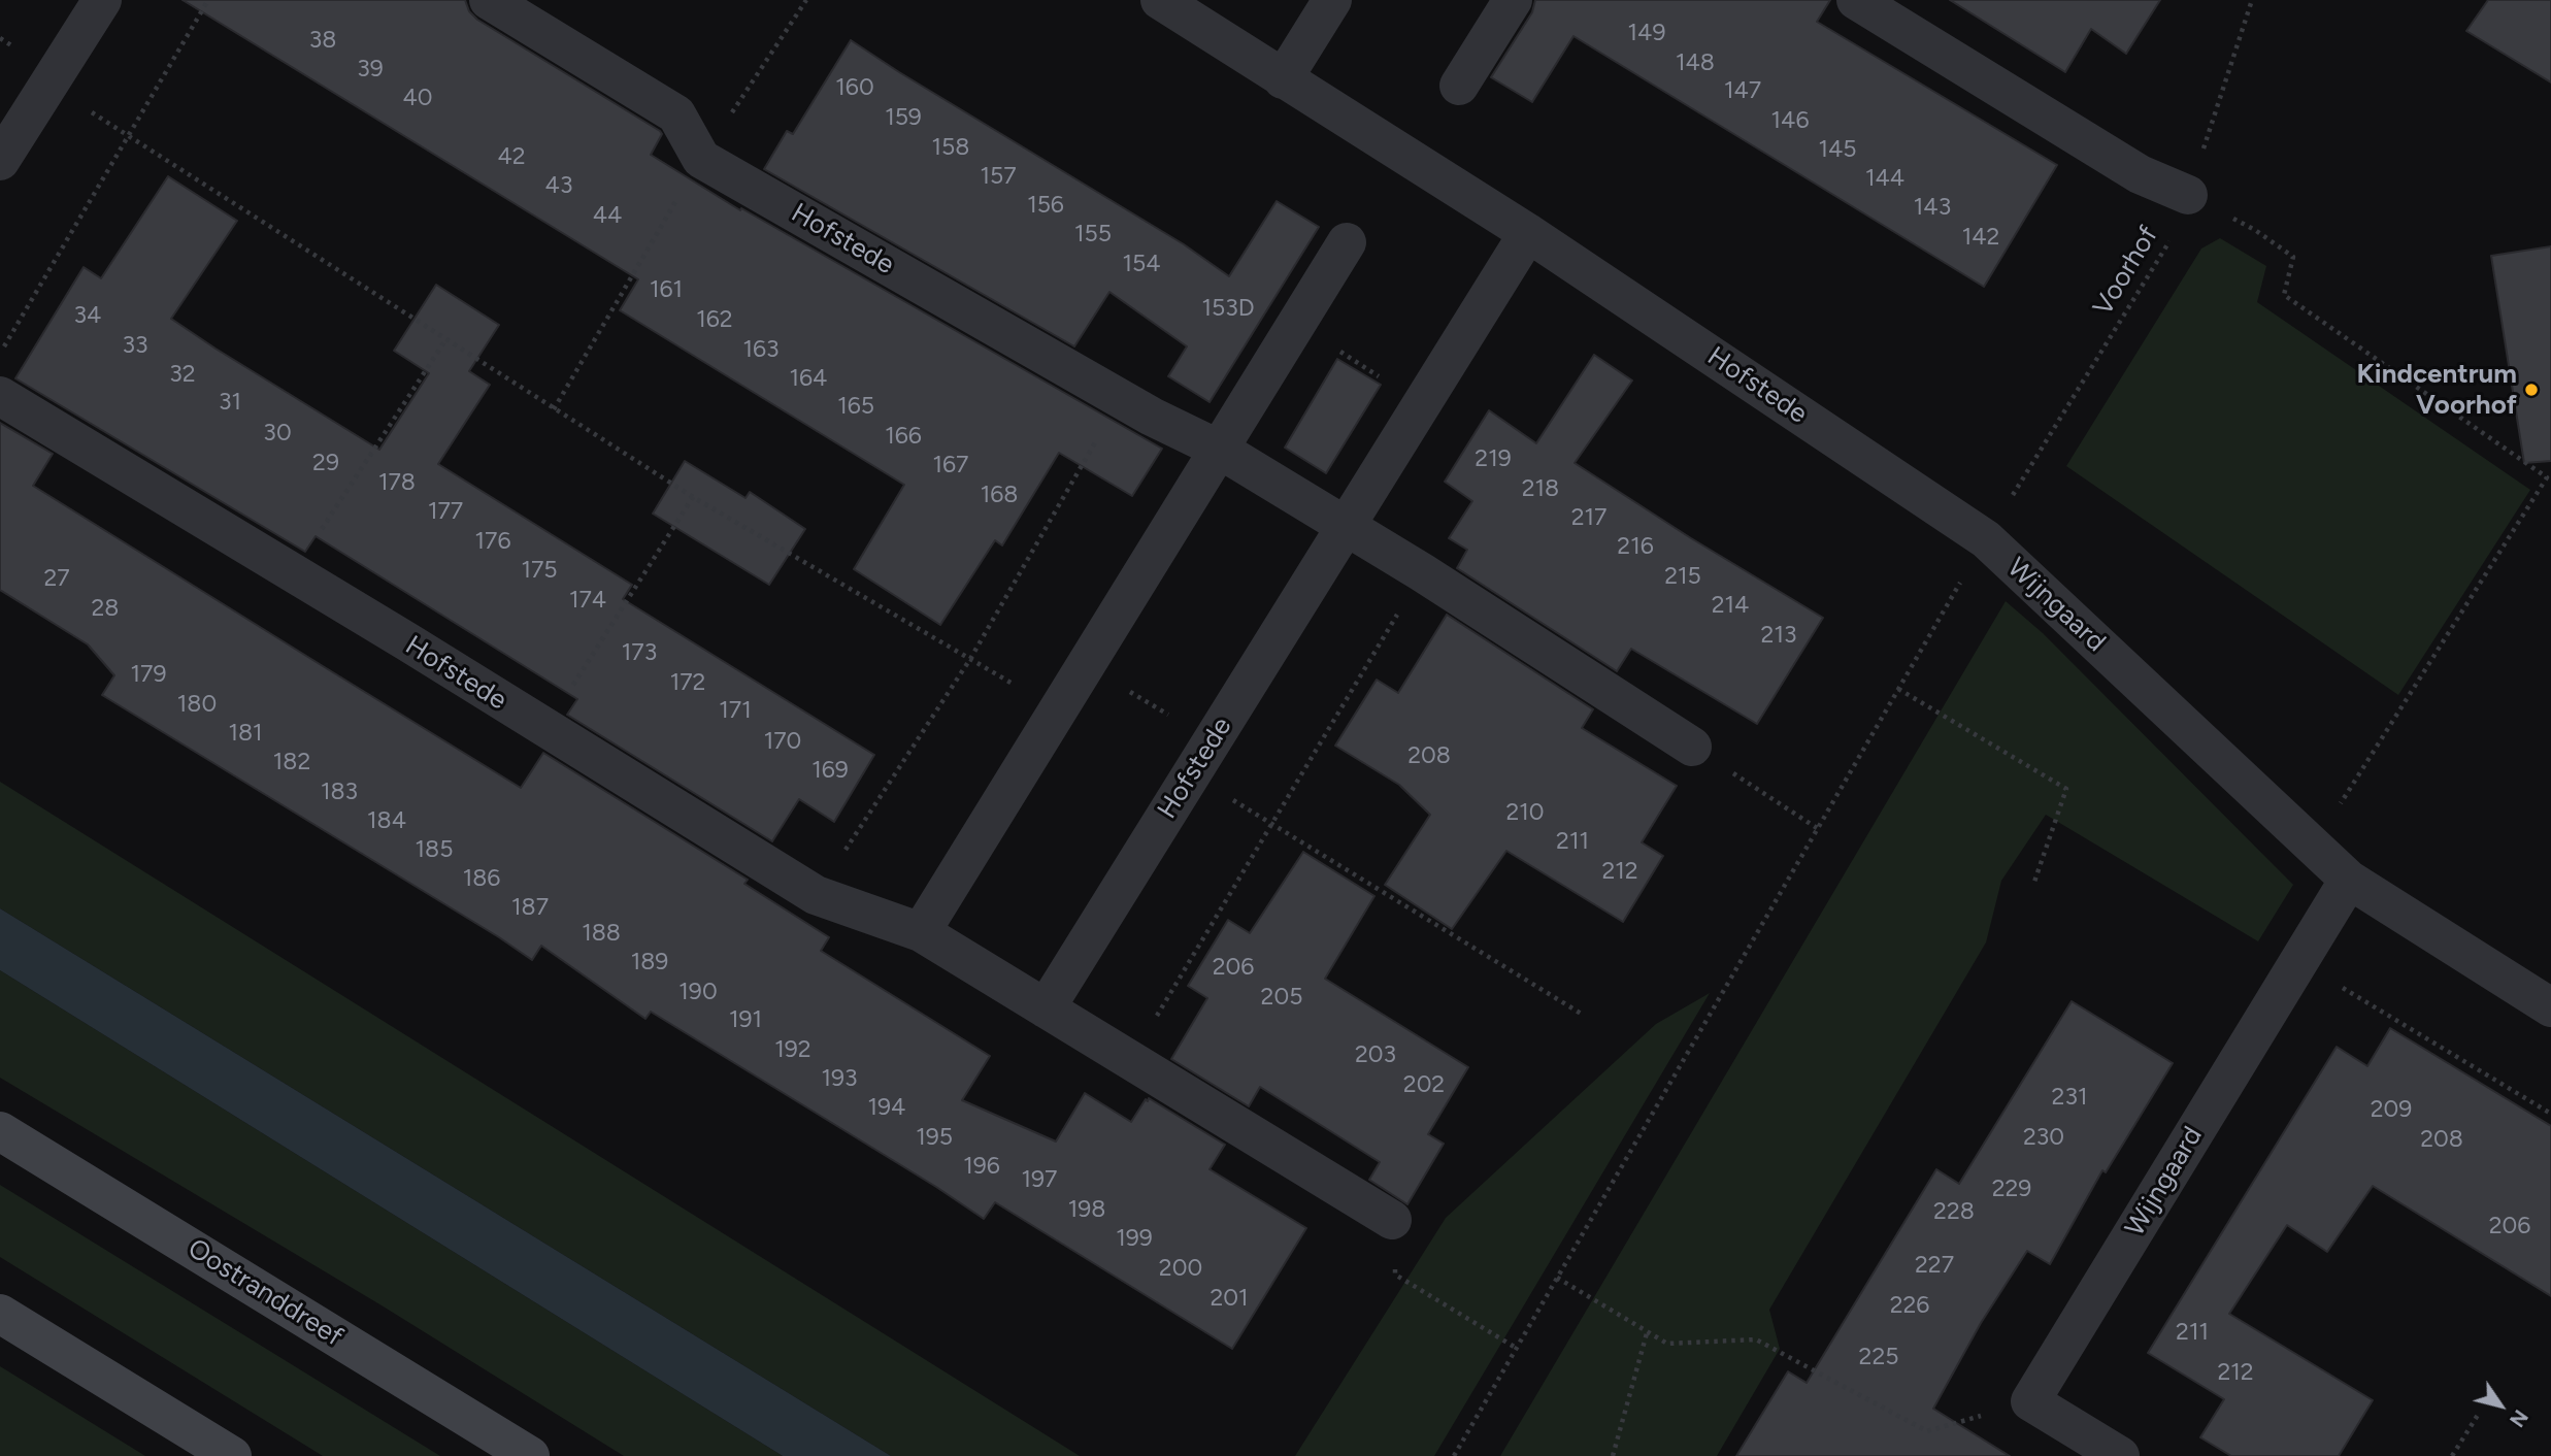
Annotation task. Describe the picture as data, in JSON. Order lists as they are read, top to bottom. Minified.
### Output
{"streets":{"main road":["Oostranddreef"],"street":["Hofstede","Wijngaard"],"path":["Voorhof"]},"crossings":[["Hofstede","Voorhof"],["Hofstede","Wijngaard"],["Voorhof","Wijngaard"]],"places":["Kindcentrum Voorhof"],"house_numbers":["149","38","148","39","160","147","40","159","146","158","145","42","157","144","43","156","143","44","155","142","154","161","153D","34","162","33","163","32","164","31","165","30","166","219","29","167","178","218","168","177","217","176","216","175","215","27","174","214","28","213","173","179","172","180","171","181","170","208","182","169","183","210","184","211","185","212","186","187","188","189","206","190","205","191","192","203","193","202","231","194","209","195","230","208","196","197","229","198","228","206","199","227","200","201","226","211","225","212"],"north":"bottom right"}
